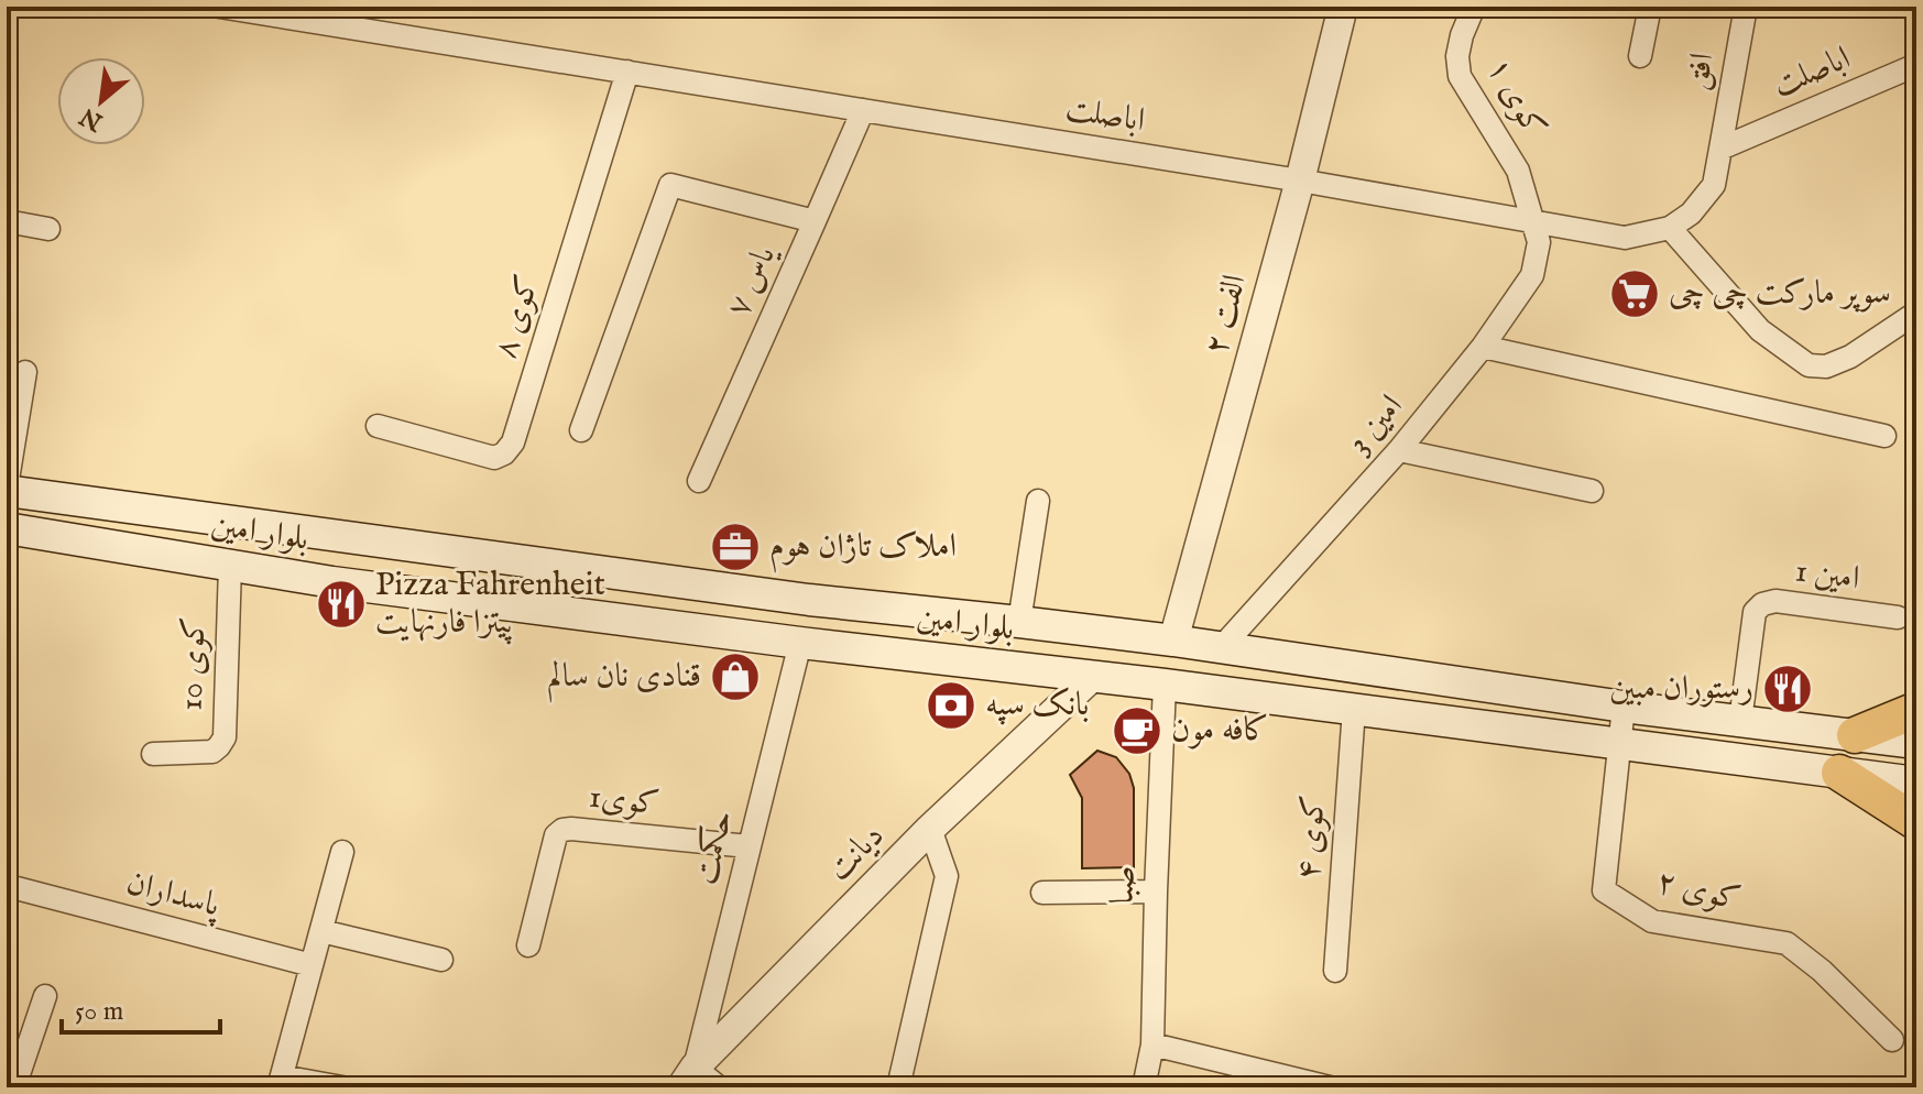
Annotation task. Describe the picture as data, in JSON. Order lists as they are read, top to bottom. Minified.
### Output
{"streets":{"main road":["بلوار امین"],"street":["افق","اباصلت","کوی ۱","یاس ۷","الفت ۲","کوی ۸","امین 3","امین 1","کوی 10","کوی1","کوی ۴","حکمت","دیانت","صبا","کوی ۲","پاسداران"]},"crossings":[["افق","اباصلت"],["اباصلت","کوی ۱"],["اباصلت","یاس ۷"],["اباصلت","الفت ۲"],["اباصلت","کوی ۸"],["اباصلت","امین 3"],["کوی ۱","امین 3"],["الفت ۲","بلوار امین"],["امین 3","بلوار امین"],["بلوار امین","امین 1"],["بلوار امین","کوی 10"],["بلوار امین","کوی ۴"],["بلوار امین","حکمت"],["بلوار امین","دیانت"],["بلوار امین","صبا"],["بلوار امین","کوی ۲"],["کوی1","حکمت"],["حکمت","دیانت"]],"places":{"supermarket":["سوپر مارکت چی چی"],"office":["املاک تاژان هوم"],"restaurant":["Pizza Fahrenheit پیتزا فارنهایت","رستوران مبین"],"shop":["قنادی نان سالم"],"bank":["بانک سپه"],"cafe":["کافه مون"]},"scale_bar":"50 m","north":"bottom left"}
